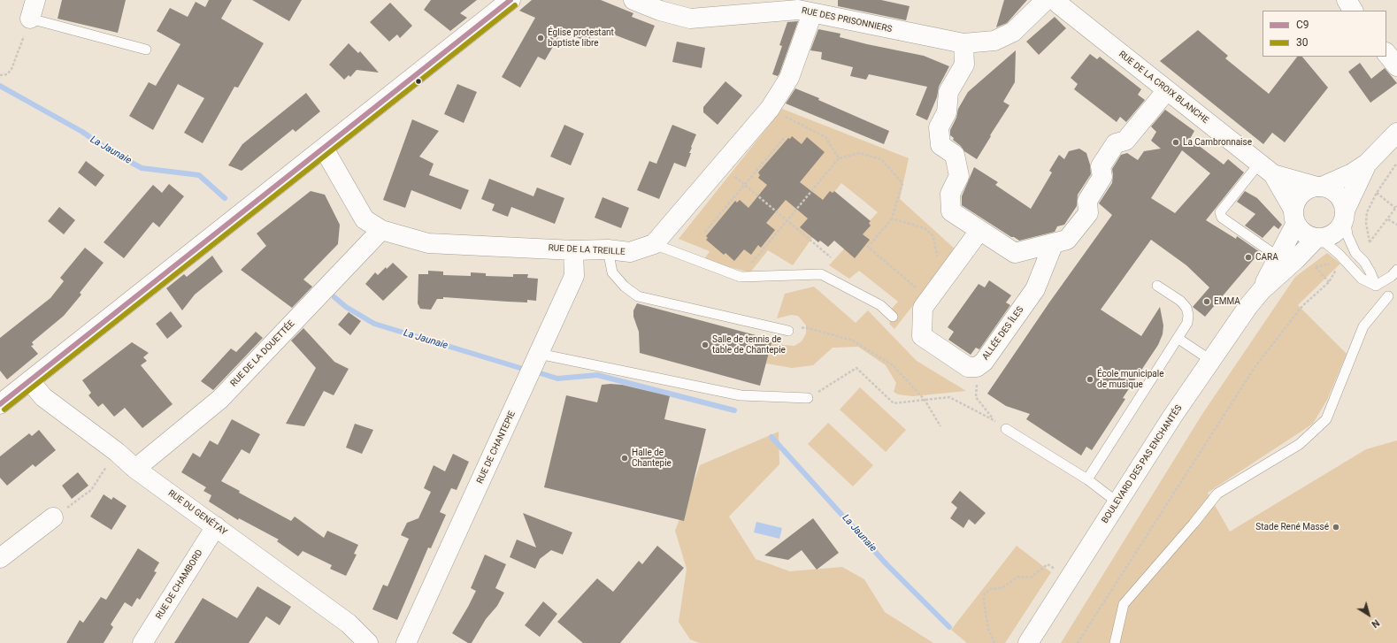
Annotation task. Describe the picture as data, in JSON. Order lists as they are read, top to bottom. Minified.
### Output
{"streets":{"street":["RUE DES PRISONNIERS","RUE DE LA CROIX BLANCHE","RUE DE LA TREILLE","ALLÉE DES ÎLES","RUE DE LA DOUETTÉE","RUE DE CHANTEPIE","BOULEVARD DES PAS ENCHANTÉS","RUE DU GENÉTAY","RUE DE CHAMBORD"]},"crossings":[["RUE DE LA CROIX BLANCHE","BOULEVARD DES PAS ENCHANTÉS"],["RUE DE LA TREILLE","RUE DE LA DOUETTÉE"],["RUE DE LA TREILLE","RUE DE CHANTEPIE"],["RUE DE LA DOUETTÉE","RUE DU GENÉTAY"],["RUE DU GENÉTAY","RUE DE CHAMBORD"]],"water":["La Jaunaie"],"places":["Église protestant baptiste libre","La Cambronnaise","CARA","EMMA","Salle de tennis de table de Chantepie","École municipale de musique","Halle de Chantepie","Stade René Massé"],"lines":["transit line C9","transit line 30"],"legend":["C9","30"],"north":"bottom right"}
